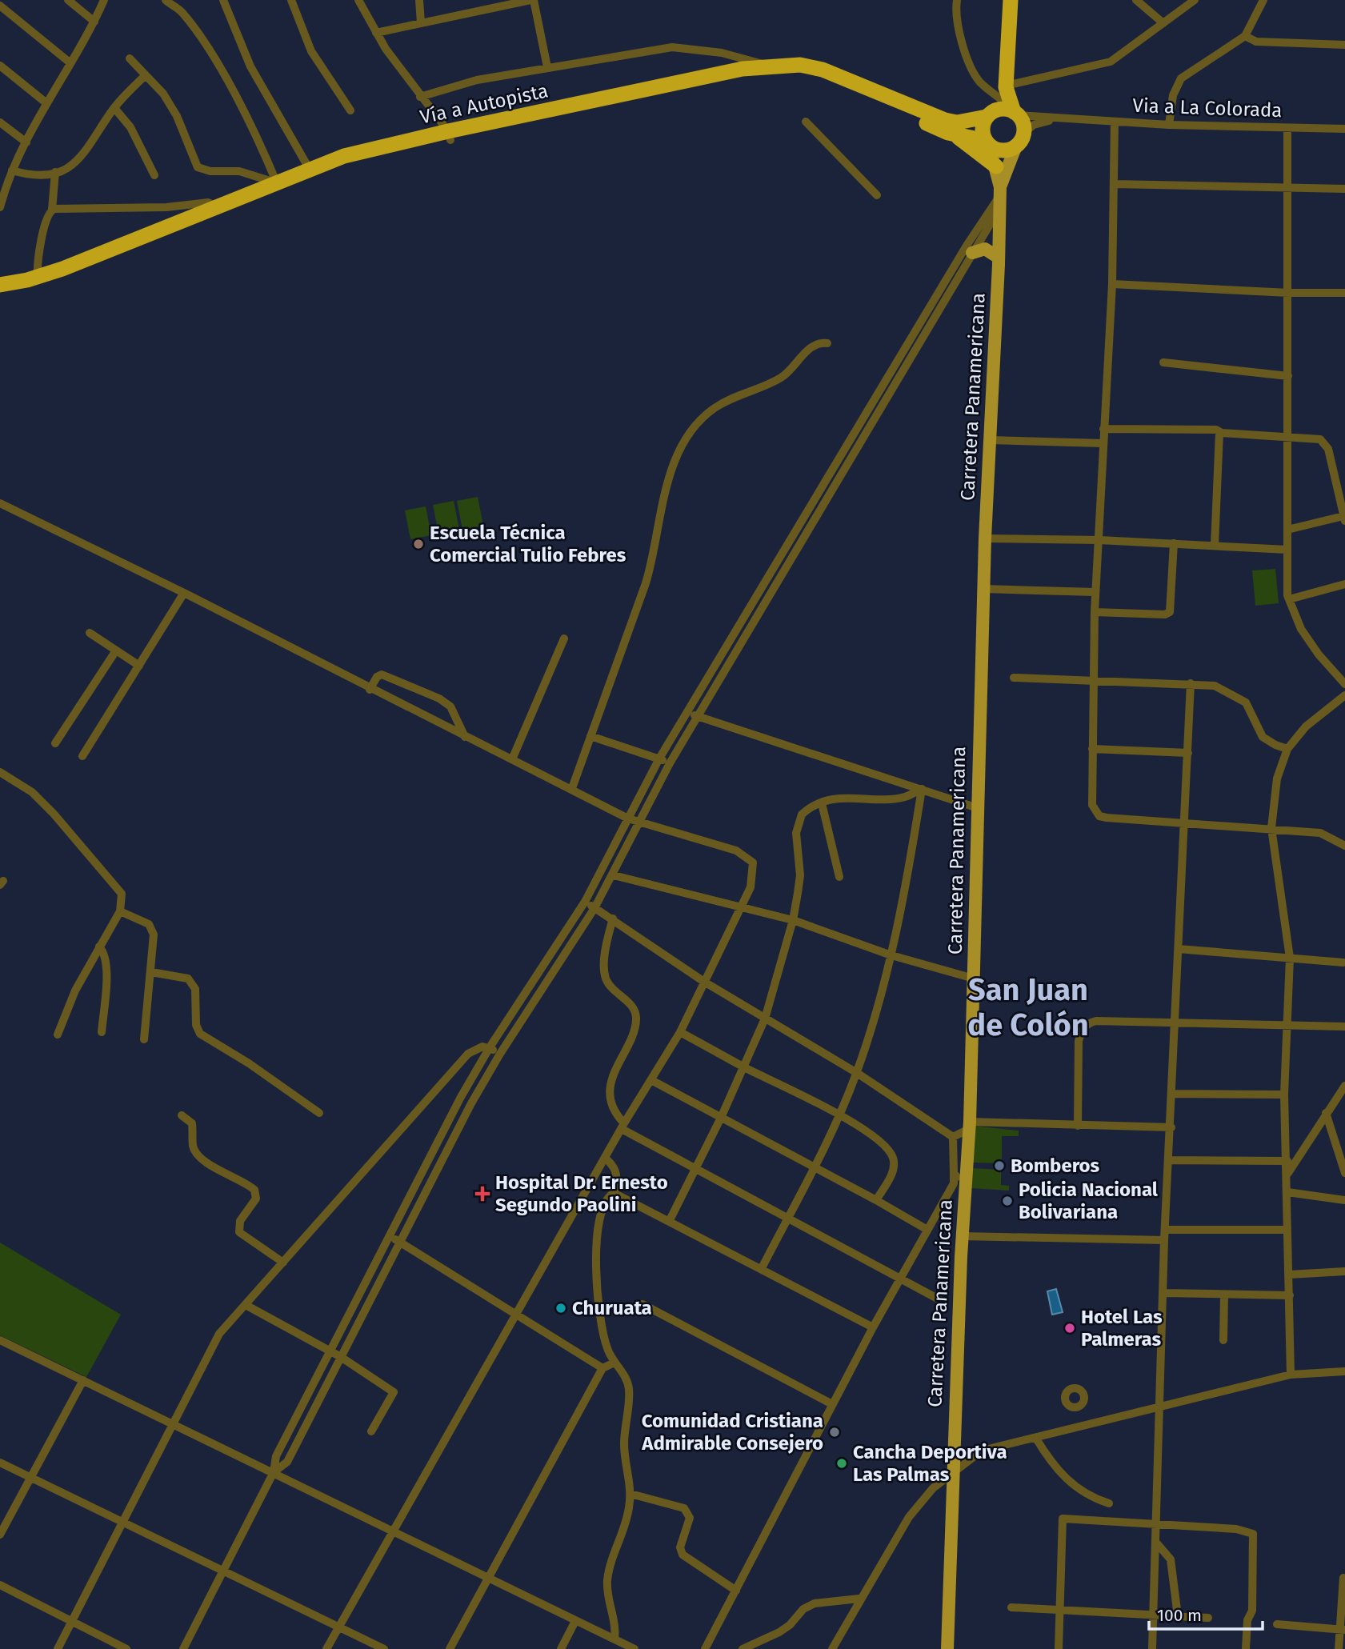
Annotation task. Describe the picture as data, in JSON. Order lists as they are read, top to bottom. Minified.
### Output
{"streets":{"highway":["Vía a Autopista"],"main road":["Carretera Panamericana"],"street":["Via a La Colorada"]},"crossings":[["Vía a Autopista","Via a La Colorada"],["Vía a Autopista","Carretera Panamericana"],["Via a La Colorada","Carretera Panamericana"]],"districts":["San Juan de Colón"],"places":{"other":["Escuela Técnica Comercial Tulio Febres","Bomberos","Policia Nacional Bolivariana","Churuata","Hotel Las Palmeras","Comunidad Cristiana Admirable Consejero","Cancha Deportiva Las Palmas"],"health":["Hospital Dr. Ernesto Segundo Paolini"]},"scale_bar":"100 m"}
